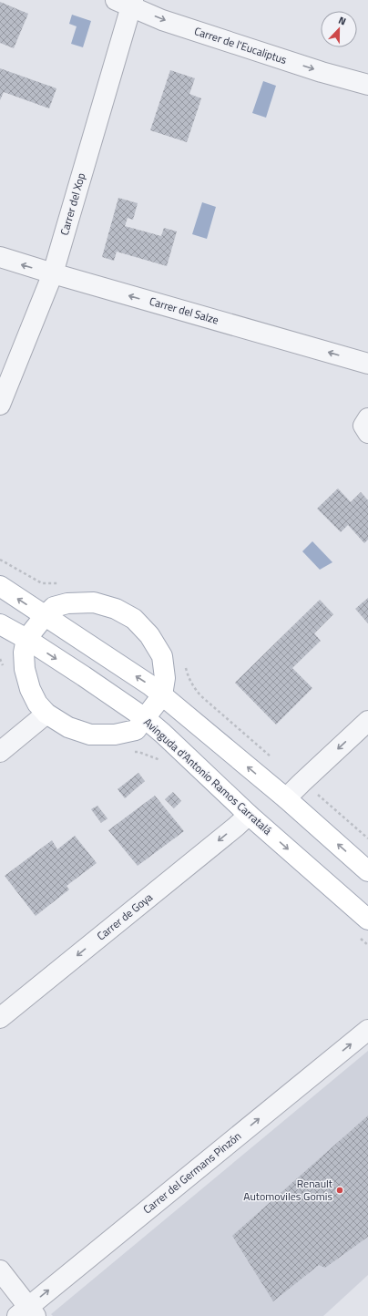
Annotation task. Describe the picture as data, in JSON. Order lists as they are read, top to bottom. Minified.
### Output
{"streets":{"main road":["Avinguda d'Antonio Ramos Carratalá"],"street":["Carrer de l'Eucaliptus","Carrer del Xop","Carrer del Salze","Carrer de Goya","Carrer del Germans Pinzón"]},"crossings":[["Carrer de l'Eucaliptus","Carrer del Xop"],["Carrer del Xop","Carrer del Salze"],["Avinguda d'Antonio Ramos Carratalá","Carrer de Goya"]],"one_way":["Carrer de l'Eucaliptus","Carrer del Salze","Carrer de Goya","Carrer del Germans Pinzón"],"places":["Renault Automoviles Gomis"],"north":"top"}
